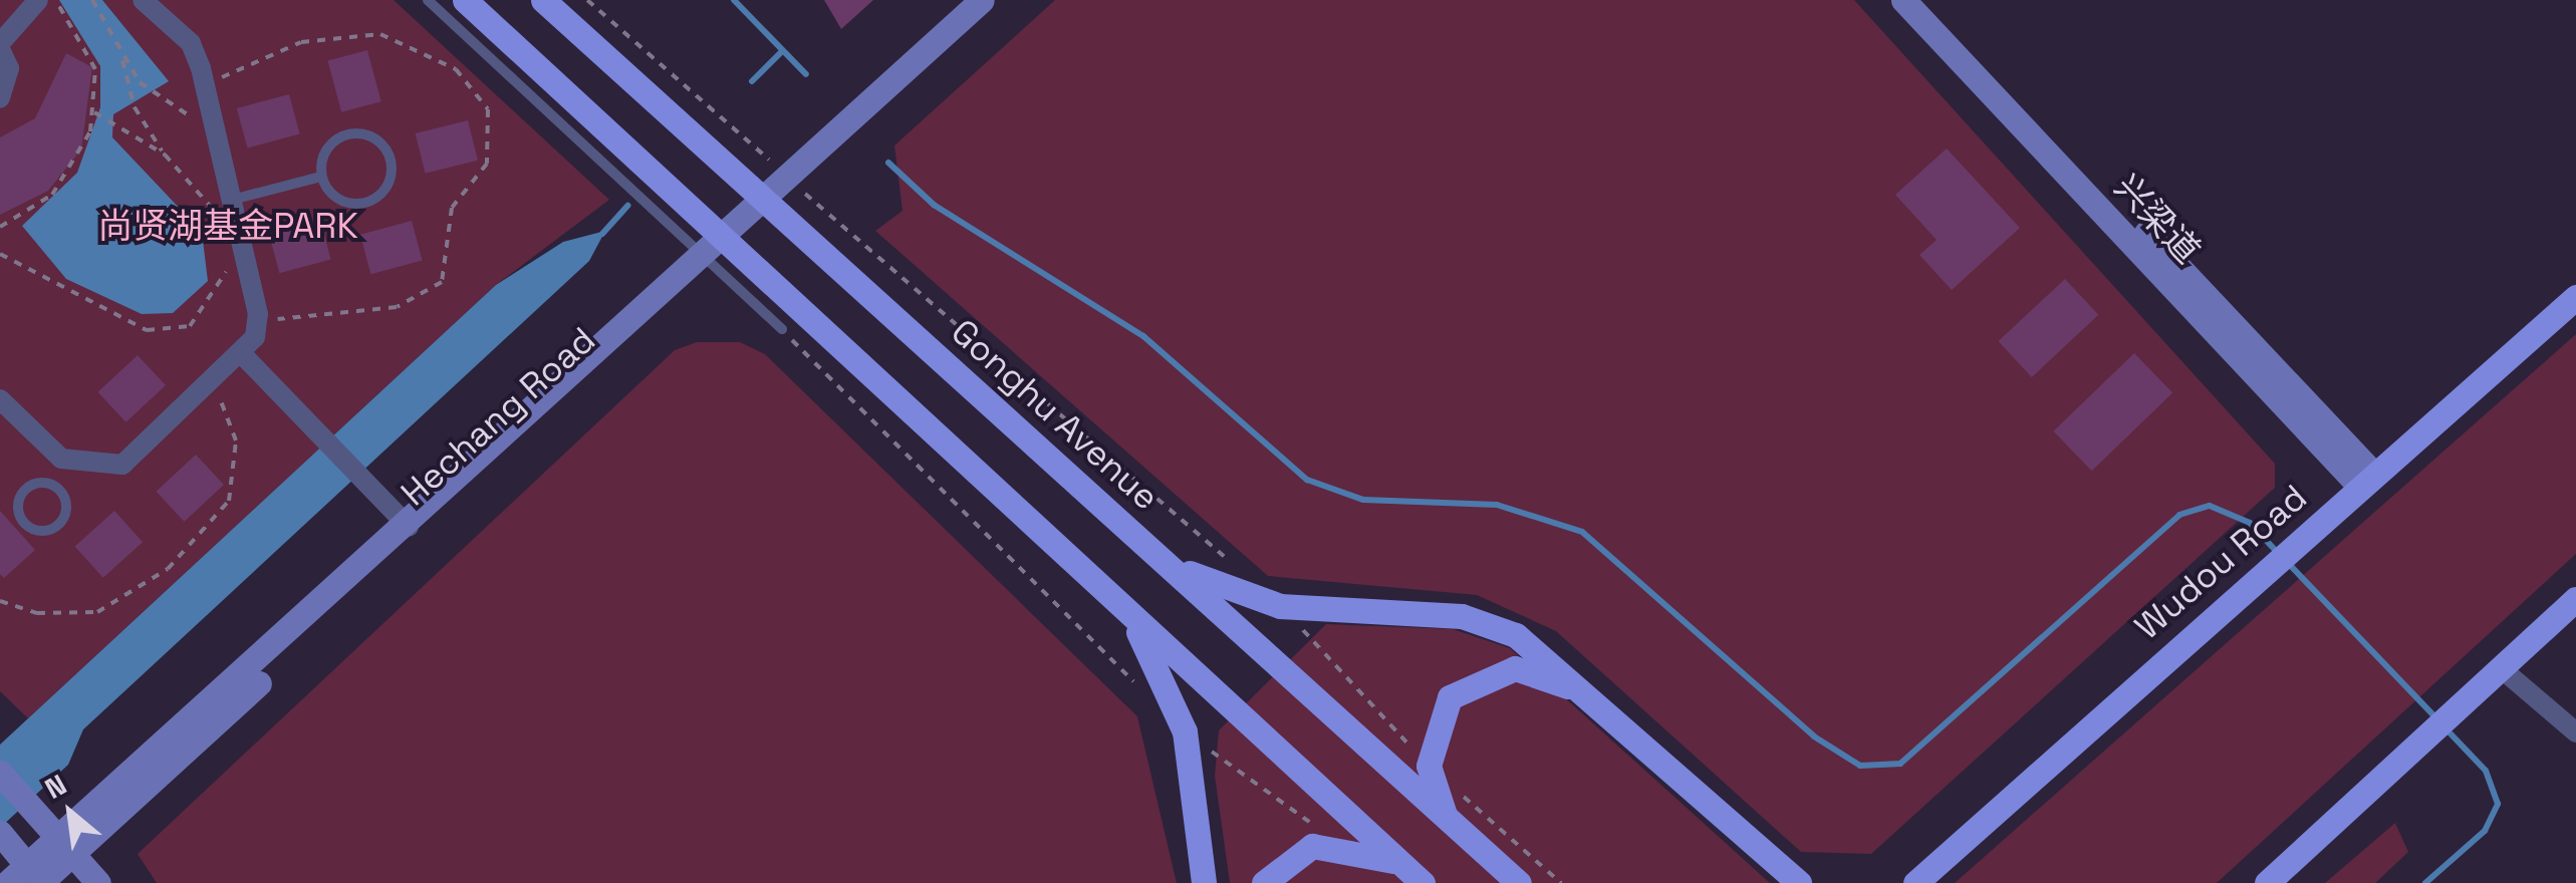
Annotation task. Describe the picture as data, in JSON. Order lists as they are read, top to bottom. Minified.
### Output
{"streets":{"main road":["Gonghu Avenue","Wudou Road"],"street":["兴梁道","Hechang Road"]},"crossings":[["兴梁道","Wudou Road"],["Gonghu Avenue","Hechang Road"]],"parks":["尚贤湖基金PARK"],"north":"top left"}
